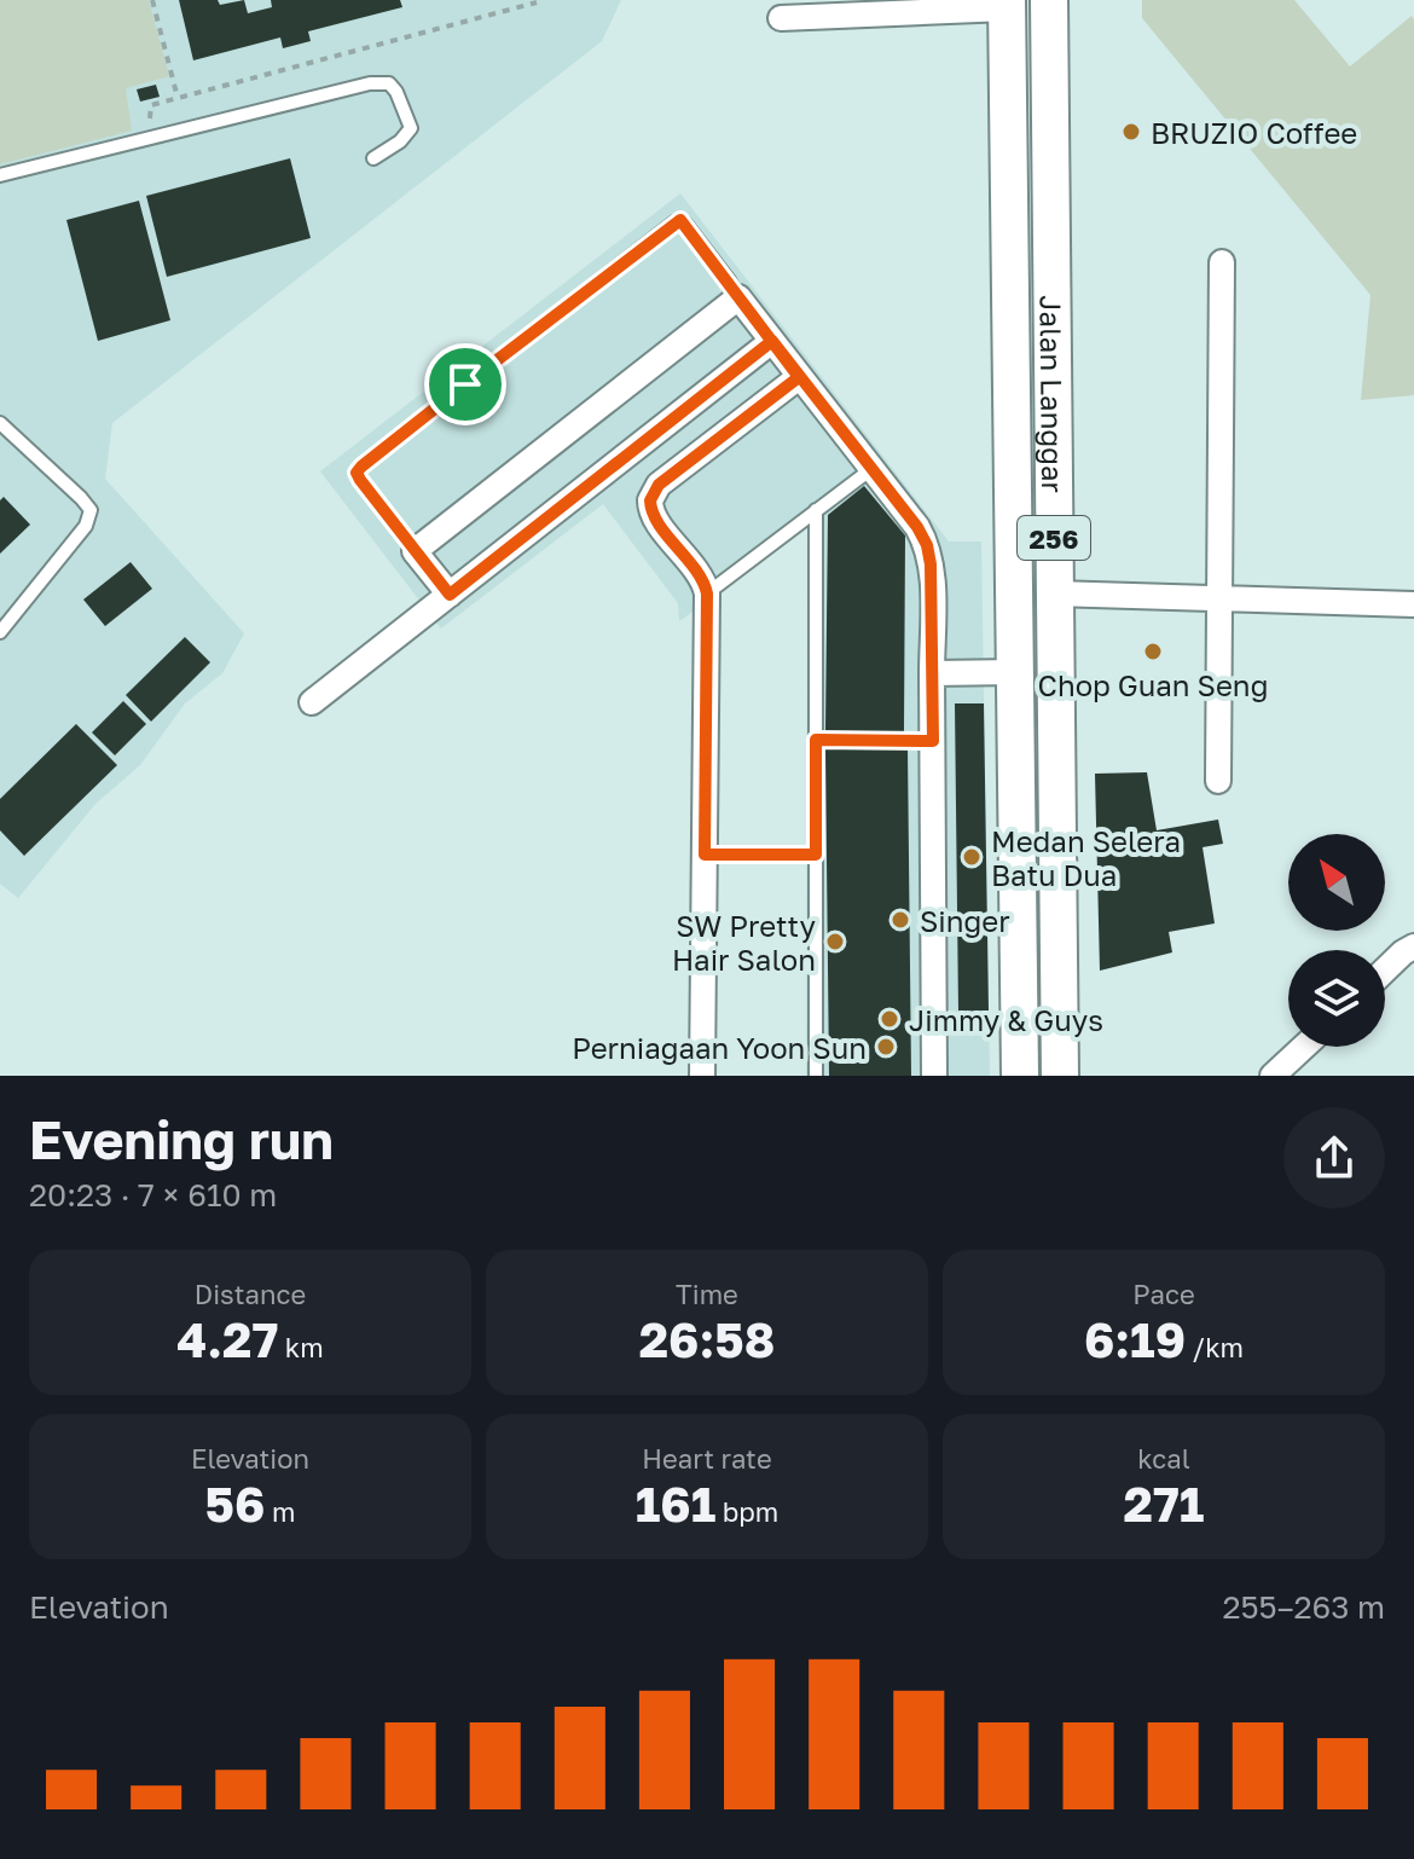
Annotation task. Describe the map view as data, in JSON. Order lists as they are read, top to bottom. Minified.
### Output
{"streets":{"main road":["Jalan Langgar","256"]},"places":["BRUZIO Coffee","Chop Guan Seng","Medan Selera Batu Dua","Singer","SW Pretty Hair Salon","Jimmy & Guys","Perniagaan Yoon Sun"],"north":"top left","page":{"heading":["Evening run","20:23 · 7 × 610 m"],"stats":[["Distance","4.27 km"],["Time","26:58"],["Pace","6:19 /km"],["Elevation","56 m"],["Heart rate","161 bpm"],["kcal","271"]],"chart":["Elevation","255–263 m"]}}
